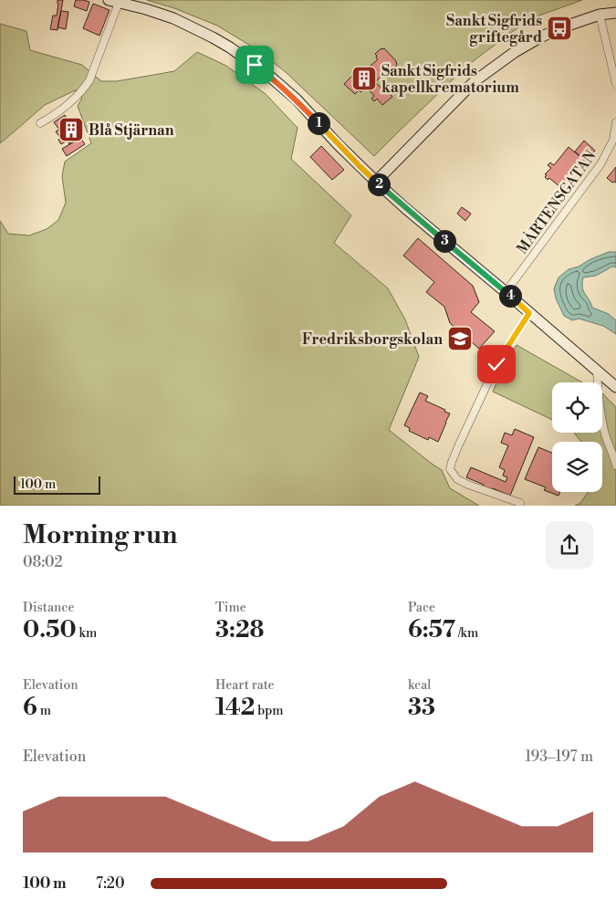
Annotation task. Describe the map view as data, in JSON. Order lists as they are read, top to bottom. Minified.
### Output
{"streets":{"street":["MÅRTENSGATAN"]},"places":{"bus stop":["Sankt Sigfrids griftegård"],"building":["Sankt Sigfrids kapellkrematorium","Blå Stjärnan"],"school or university":["Fredriksborgskolan"]},"scale_bar":"100 m","page":{"pins":["1","2","3","4"],"scale":"100 m","heading":["Morning run","08:02"],"stats":[["Distance","0.50 km"],["Time","3:28"],["Pace","6:57 /km"],["Elevation","6 m"],["Heart rate","142 bpm"],["kcal","33"]],"chart":["Elevation","193–197 m"],"list":[{"name":"100 m","note":"7:20"}]}}
